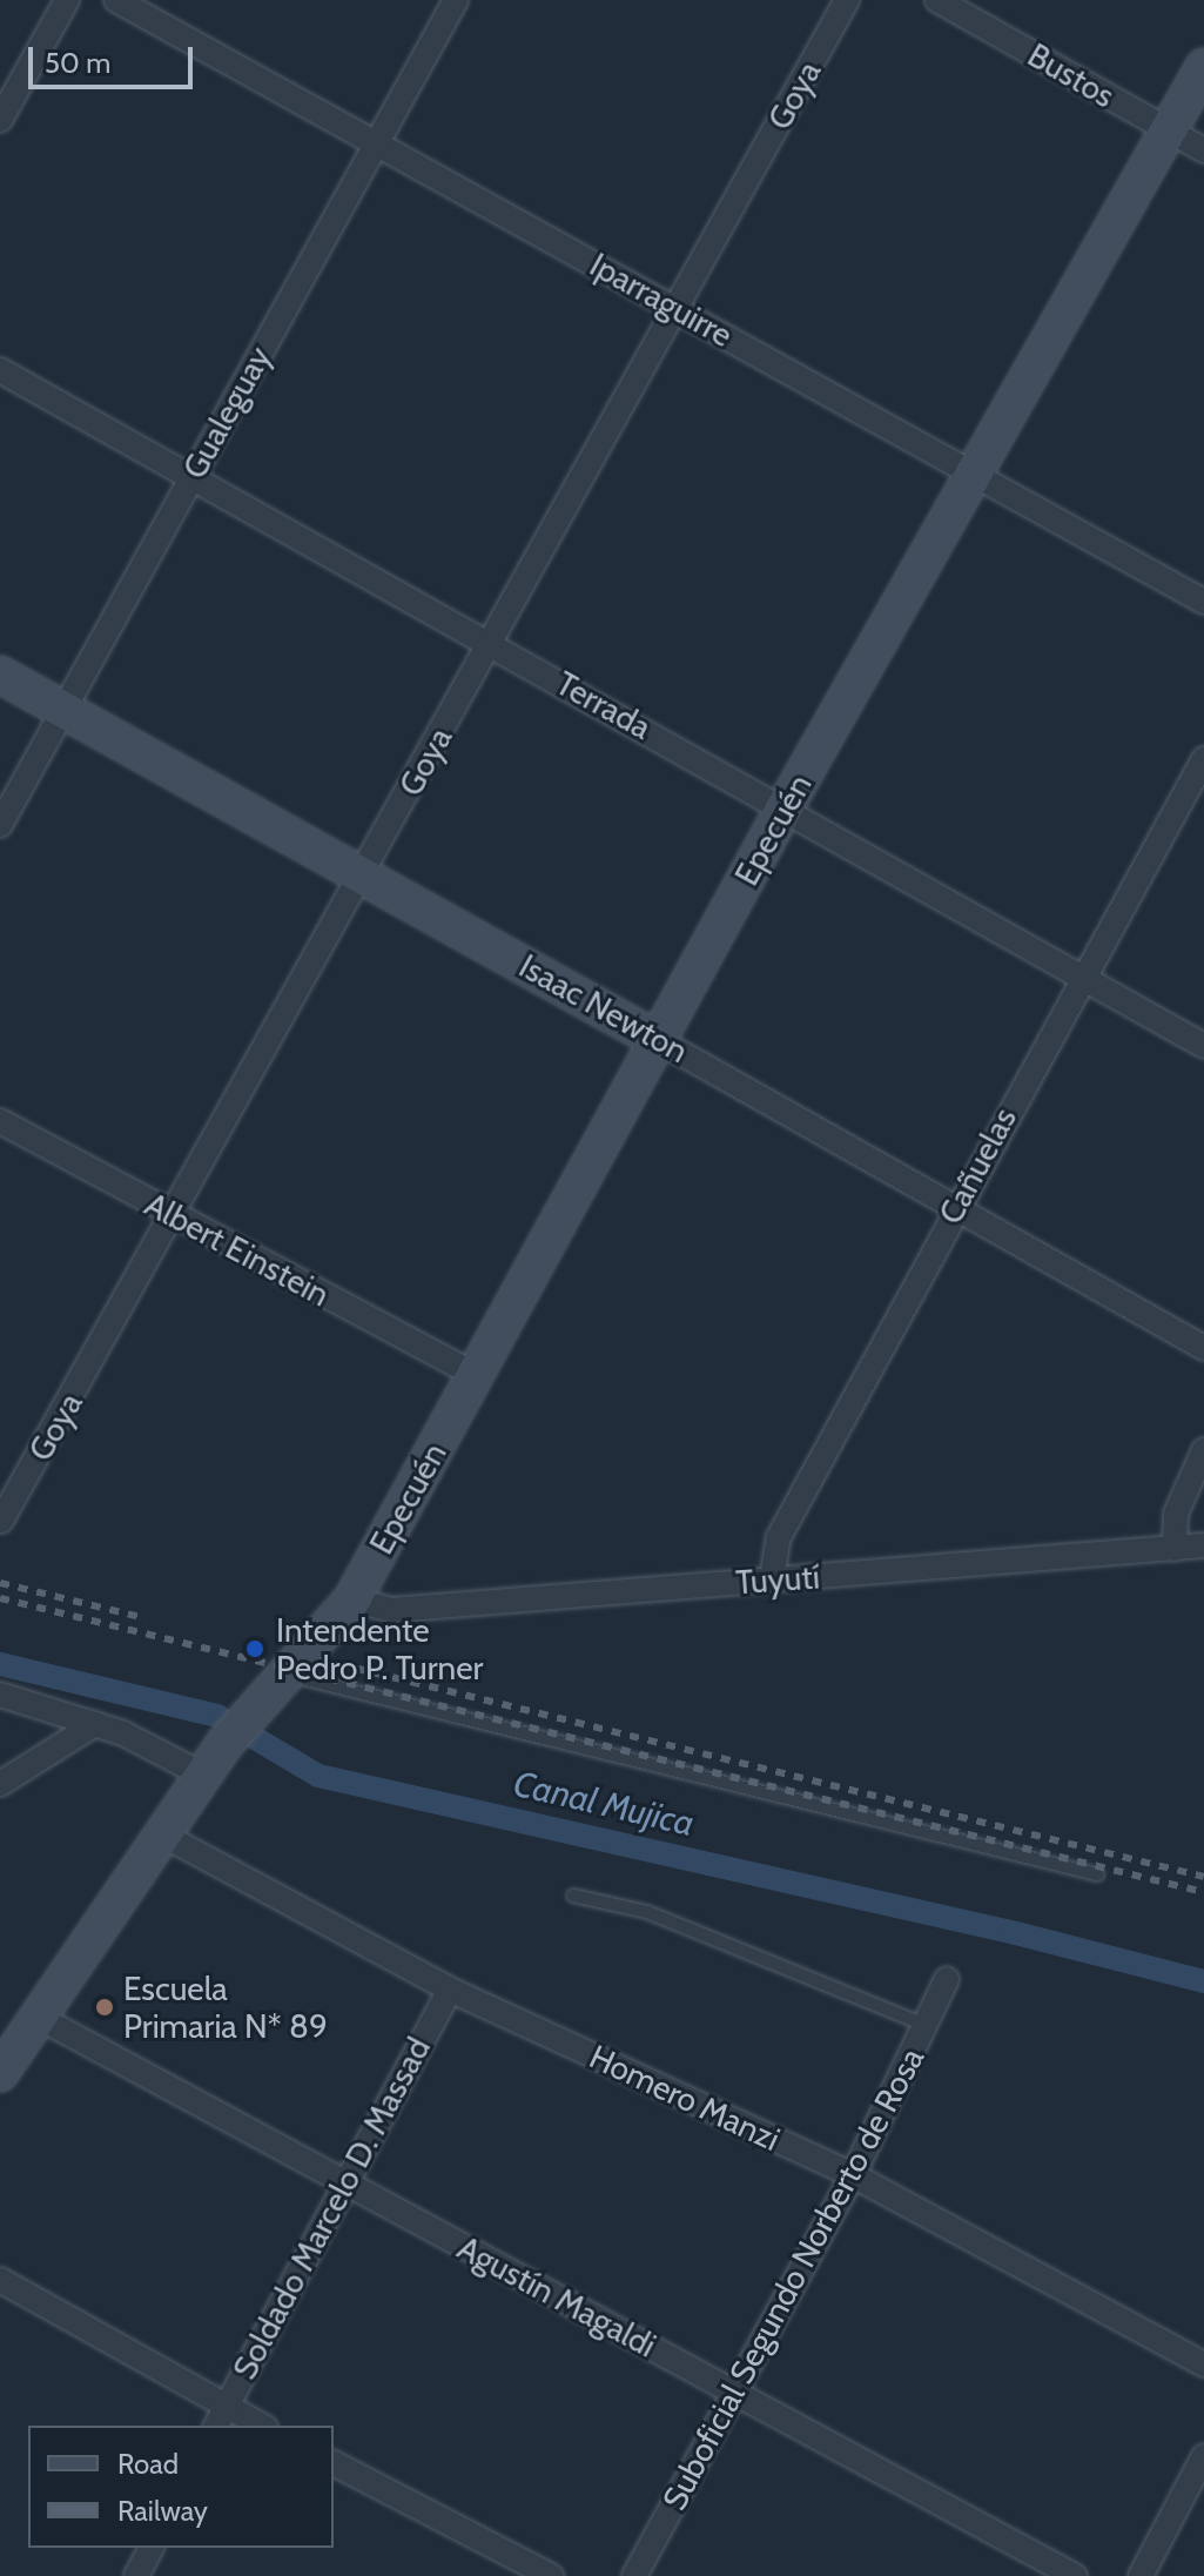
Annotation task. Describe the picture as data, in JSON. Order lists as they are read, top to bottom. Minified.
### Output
{"streets":{"street":["Bustos","Goya","Iparraguirre","Gualeguay","Terrada","Epecuén","Isaac Newton","Cañuelas","Albert Einstein","Tuyutí","Homero Manzi","Soldado Marcelo D. Massad","Suboficial Segundo Norberto de Rosa","Agustín Magaldi"]},"crossings":[["Bustos","Epecuén"],["Goya","Iparraguirre"],["Goya","Terrada"],["Goya","Isaac Newton"],["Goya","Albert Einstein"],["Iparraguirre","Gualeguay"],["Iparraguirre","Epecuén"],["Gualeguay","Terrada"],["Gualeguay","Isaac Newton"],["Terrada","Epecuén"],["Terrada","Cañuelas"],["Epecuén","Isaac Newton"],["Epecuén","Albert Einstein"],["Epecuén","Tuyutí"],["Epecuén","Homero Manzi"],["Epecuén","Agustín Magaldi"],["Isaac Newton","Cañuelas"],["Cañuelas","Tuyutí"],["Homero Manzi","Soldado Marcelo D. Massad"],["Homero Manzi","Suboficial Segundo Norberto de Rosa"],["Soldado Marcelo D. Massad","Agustín Magaldi"],["Suboficial Segundo Norberto de Rosa","Agustín Magaldi"]],"water":["Canal Mujica"],"places":["Intendente Pedro P. Turner","Escuela Primaria N* 89"],"legend":["Road","Railway"],"scale_bar":"50 m"}
